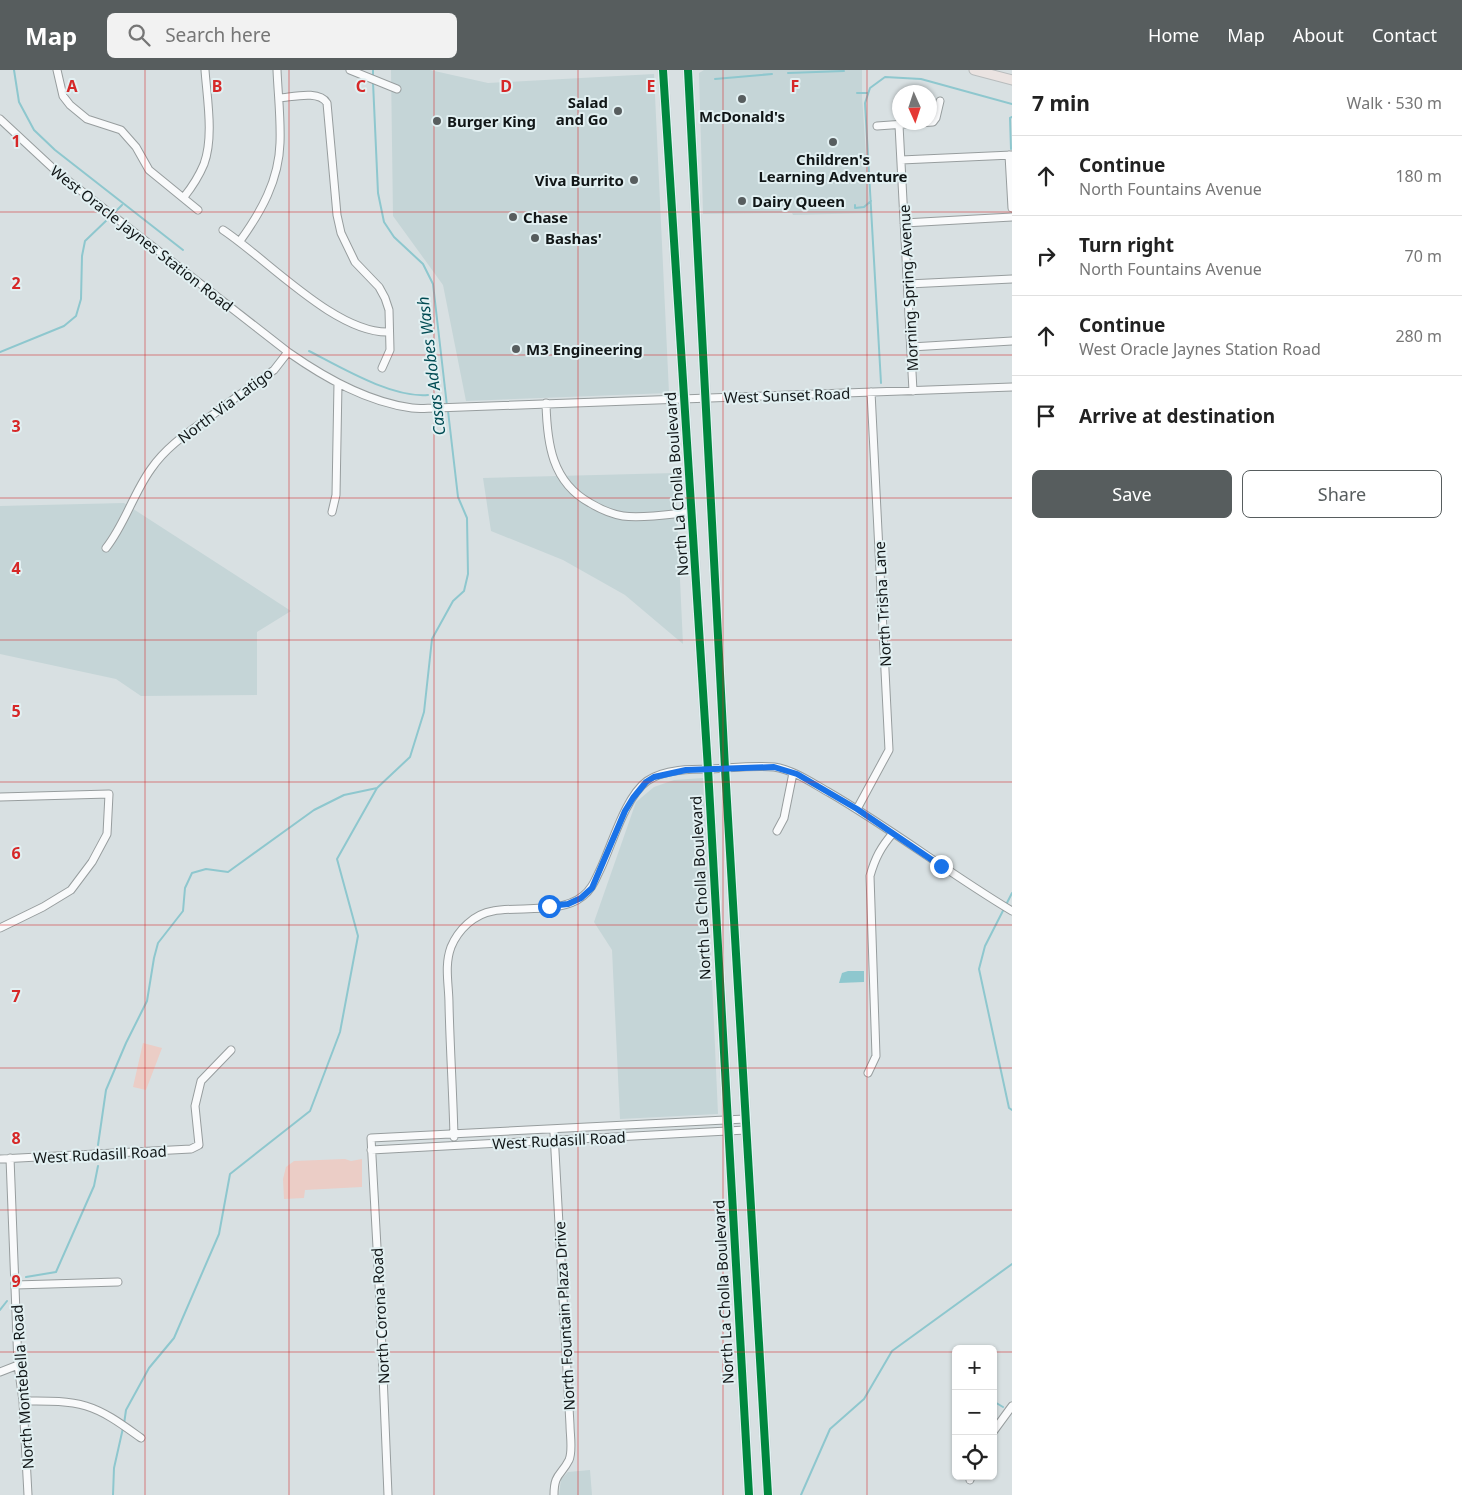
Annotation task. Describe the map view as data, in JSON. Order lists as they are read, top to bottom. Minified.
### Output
{"streets":{"main road":["North La Cholla Boulevard"],"street":["West Oracle Jaynes Station Road","Morning Spring Avenue","West Sunset Road","North Via Latigo","North Trisha Lane","West Rudasill Road","North Corona Road","North Fountain Plaza Drive","North Montebella Road"]},"crossings":[["West Oracle Jaynes Station Road","North Via Latigo"],["Morning Spring Avenue","West Sunset Road"],["West Sunset Road","North La Cholla Boulevard"],["West Sunset Road","North Trisha Lane"],["North La Cholla Boulevard","West Rudasill Road"],["West Rudasill Road","North Corona Road"],["West Rudasill Road","North Fountain Plaza Drive"],["West Rudasill Road","North Montebella Road"]],"water":["Casas Adobes Wash"],"places":["McDonald's","Salad and Go","Burger King","Children's Learning Adventure","Viva Burrito","Dairy Queen","Chase","Bashas'","M3 Engineering"],"north":"bottom","page":{"header":"Map","search":"Search here","nav":["Home","Map","About","Contact"],"heading":["7 min","Walk · 530 m"],"list":[["Continue","North Fountains Avenue","180 m"],["Turn right","North Fountains Avenue","70 m"],["Continue","West Oracle Jaynes Station Road","280 m"],"Arrive at destination"],"buttons":["Save","Share"],"map_buttons":["+","−"]},"grid":{"columns":["A","B","C","D","E","F"],"rows":["1","2","3","4","5","6","7","8","9"]}}
